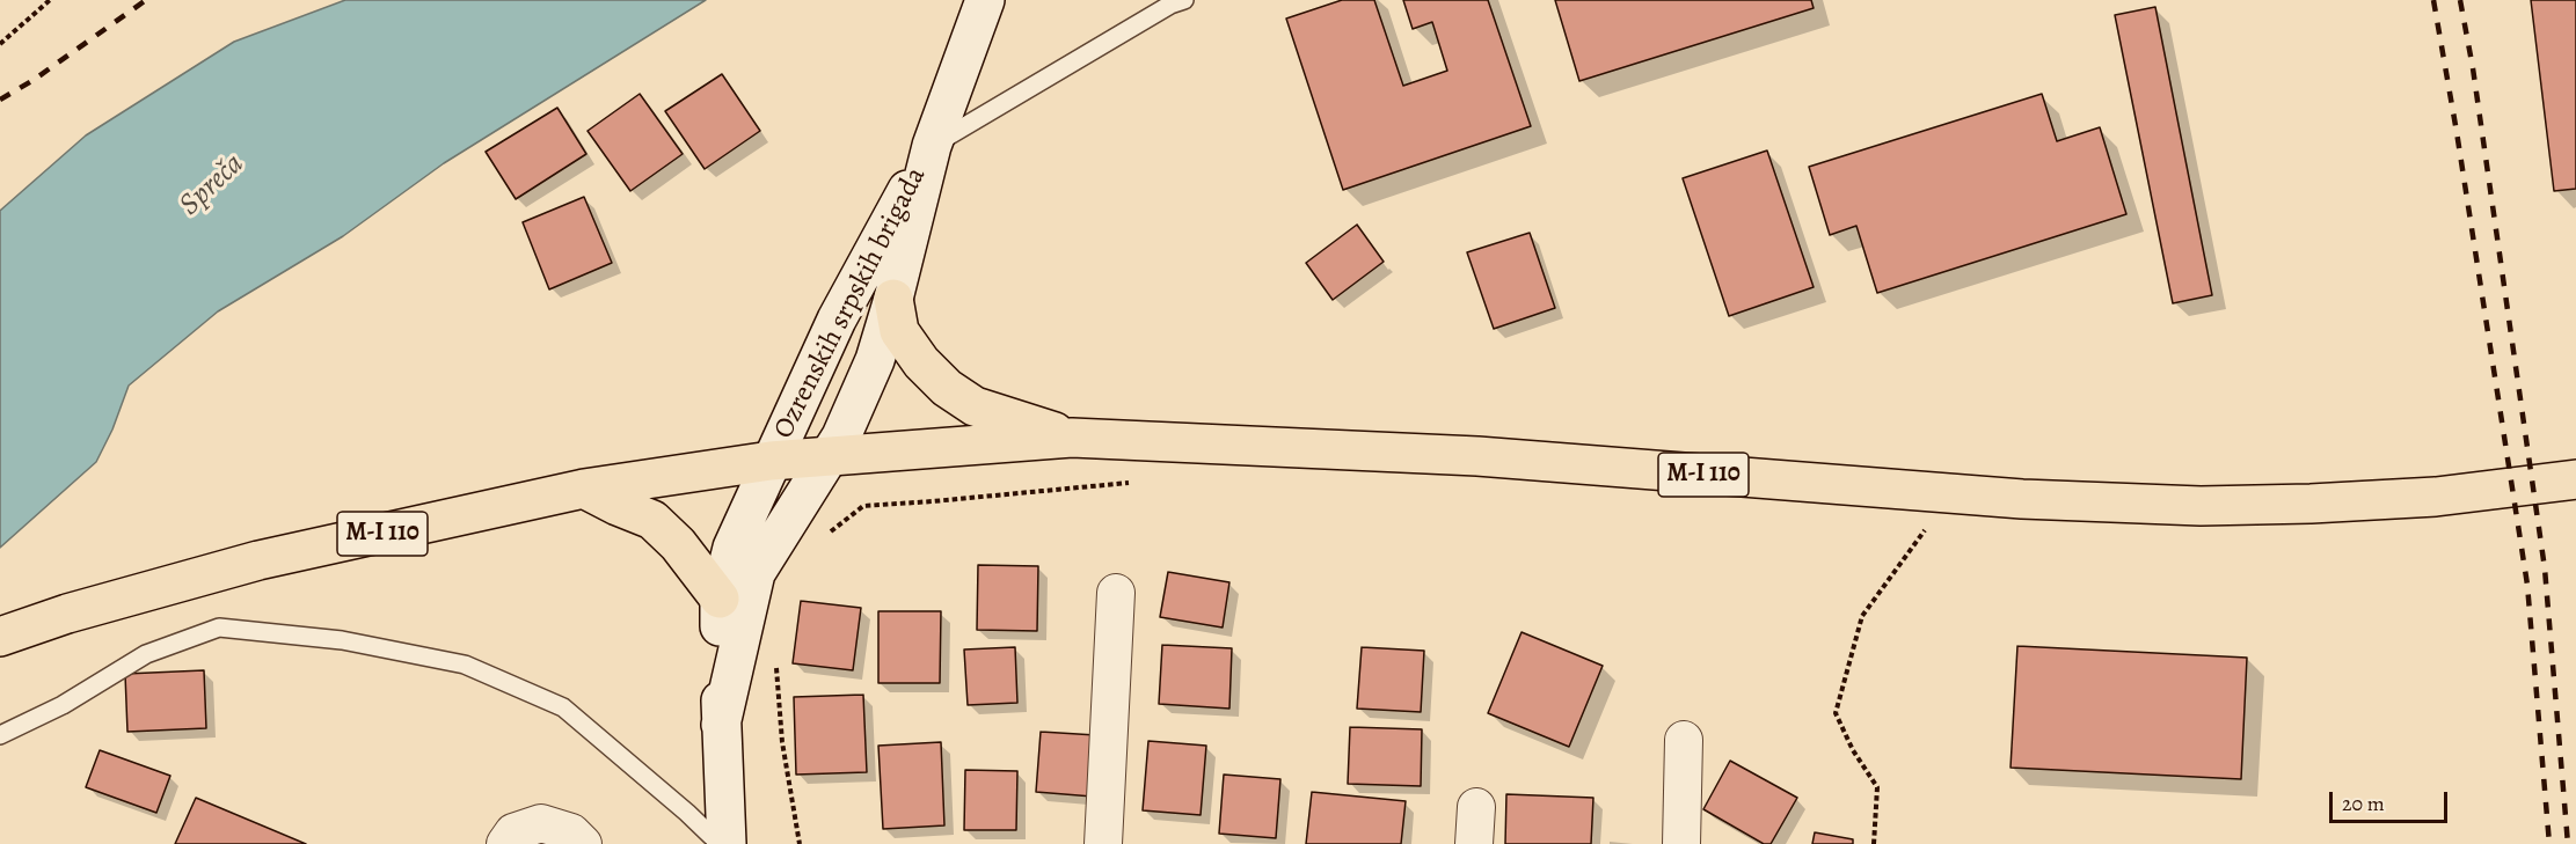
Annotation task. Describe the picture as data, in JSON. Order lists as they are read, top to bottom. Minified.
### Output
{"streets":{"main road":["Ozrenskih srpskih brigada","M-I 110"]},"crossings":[["Ozrenskih srpskih brigada","M-I 110"]],"water":["Spreča"],"scale_bar":"20 m"}
